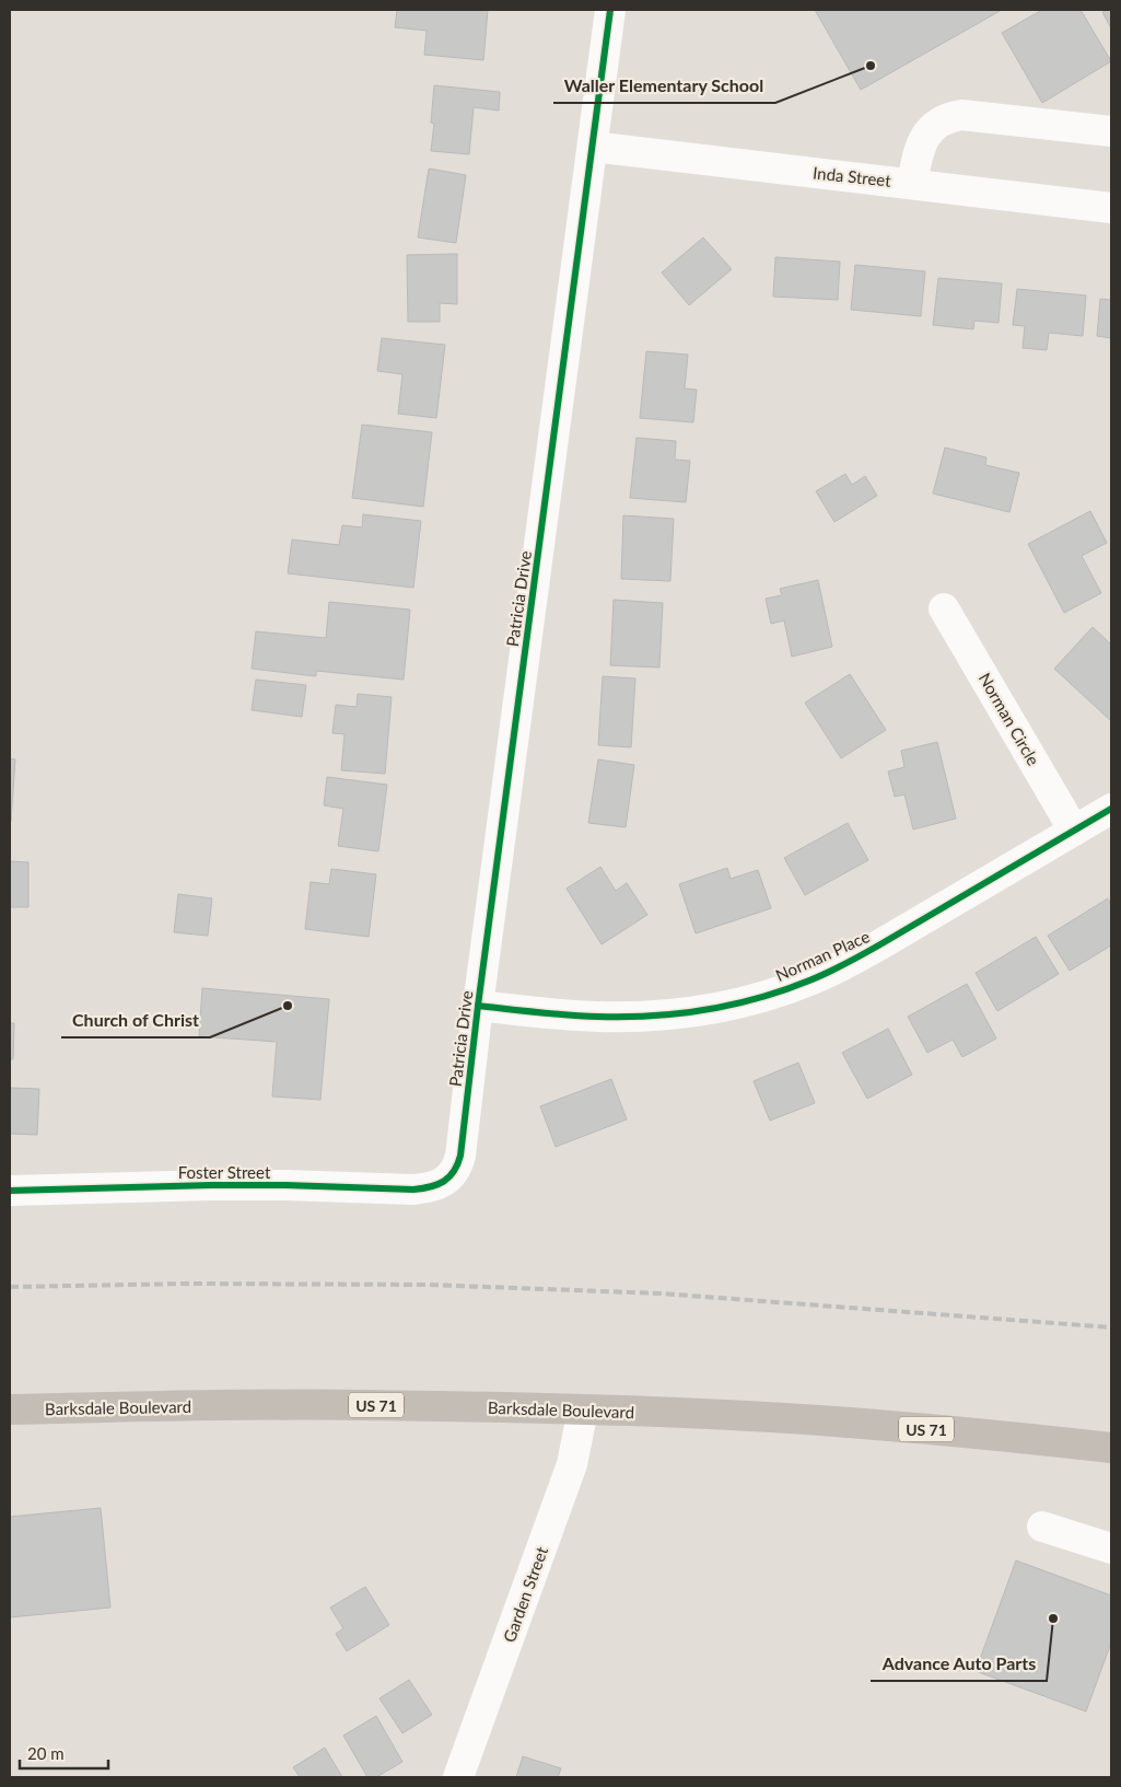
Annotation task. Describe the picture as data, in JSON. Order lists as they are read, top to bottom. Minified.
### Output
{"streets":{"main road":["US 71","Barksdale Boulevard"],"street":["Inda Street","Patricia Drive","Norman Circle","Norman Place","Foster Street","Garden Street"]},"crossings":[["Inda Street","Patricia Drive"],["Patricia Drive","Norman Place"],["Patricia Drive","Foster Street"],["Norman Circle","Norman Place"],["Barksdale Boulevard","Garden Street"]],"places":["Waller Elementary School","Church of Christ","Advance Auto Parts"],"scale_bar":"20 m"}
